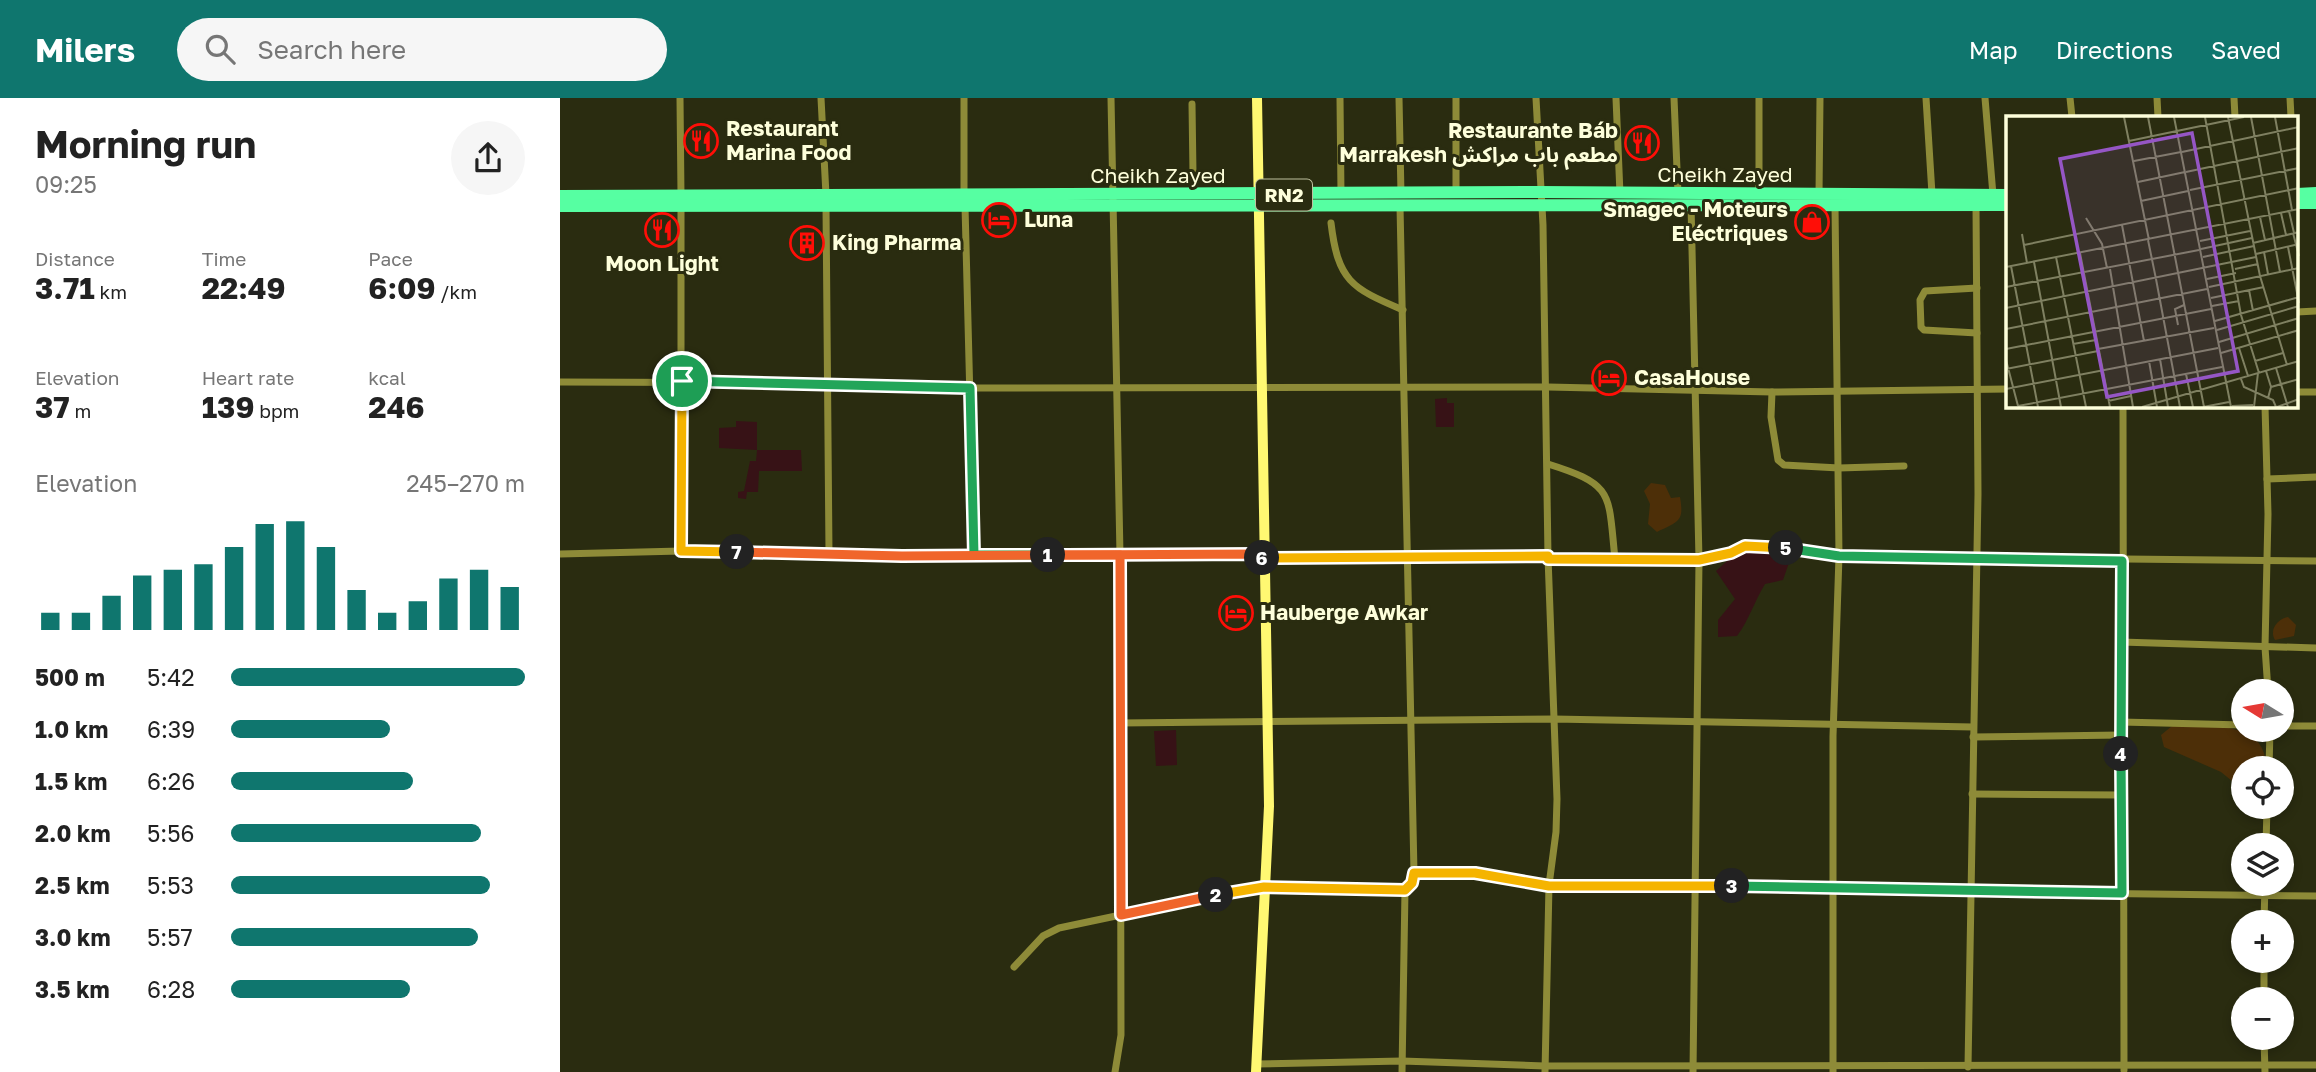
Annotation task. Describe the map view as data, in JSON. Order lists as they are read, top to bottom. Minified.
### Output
{"streets":{"highway":["Cheikh Zayed","RN2"]},"places":{"restaurant":["Restaurant Marina Food","Restaurante Báb Marrakesh مطعم باب مراكش","Moon Light"],"hotel":["Luna","CasaHouse","Hauberge Awkar"],"shop":["Smagec - Moteurs Eléctriques"],"building":["King Pharma"]},"north":"left","page":{"header":"Milers","search":"Search here","nav":["Map","Directions","Saved"],"heading":["Morning run","09:25"],"stats":[["Distance","3.71 km"],["Time","22:49"],["Pace","6:09 /km"],["Elevation","37 m"],["Heart rate","139 bpm"],["kcal","246"]],"chart":["Elevation","245–270 m"],"pins":["5","7","1","6","4","3","2"],"list":[{"name":"500 m","note":"5:42"},{"name":"1.0 km","note":"6:39"},{"name":"1.5 km","note":"6:26"},{"name":"2.0 km","note":"5:56"},{"name":"2.5 km","note":"5:53"},{"name":"3.0 km","note":"5:57"},{"name":"3.5 km","note":"6:28"}],"map_buttons":["+","−"]}}
